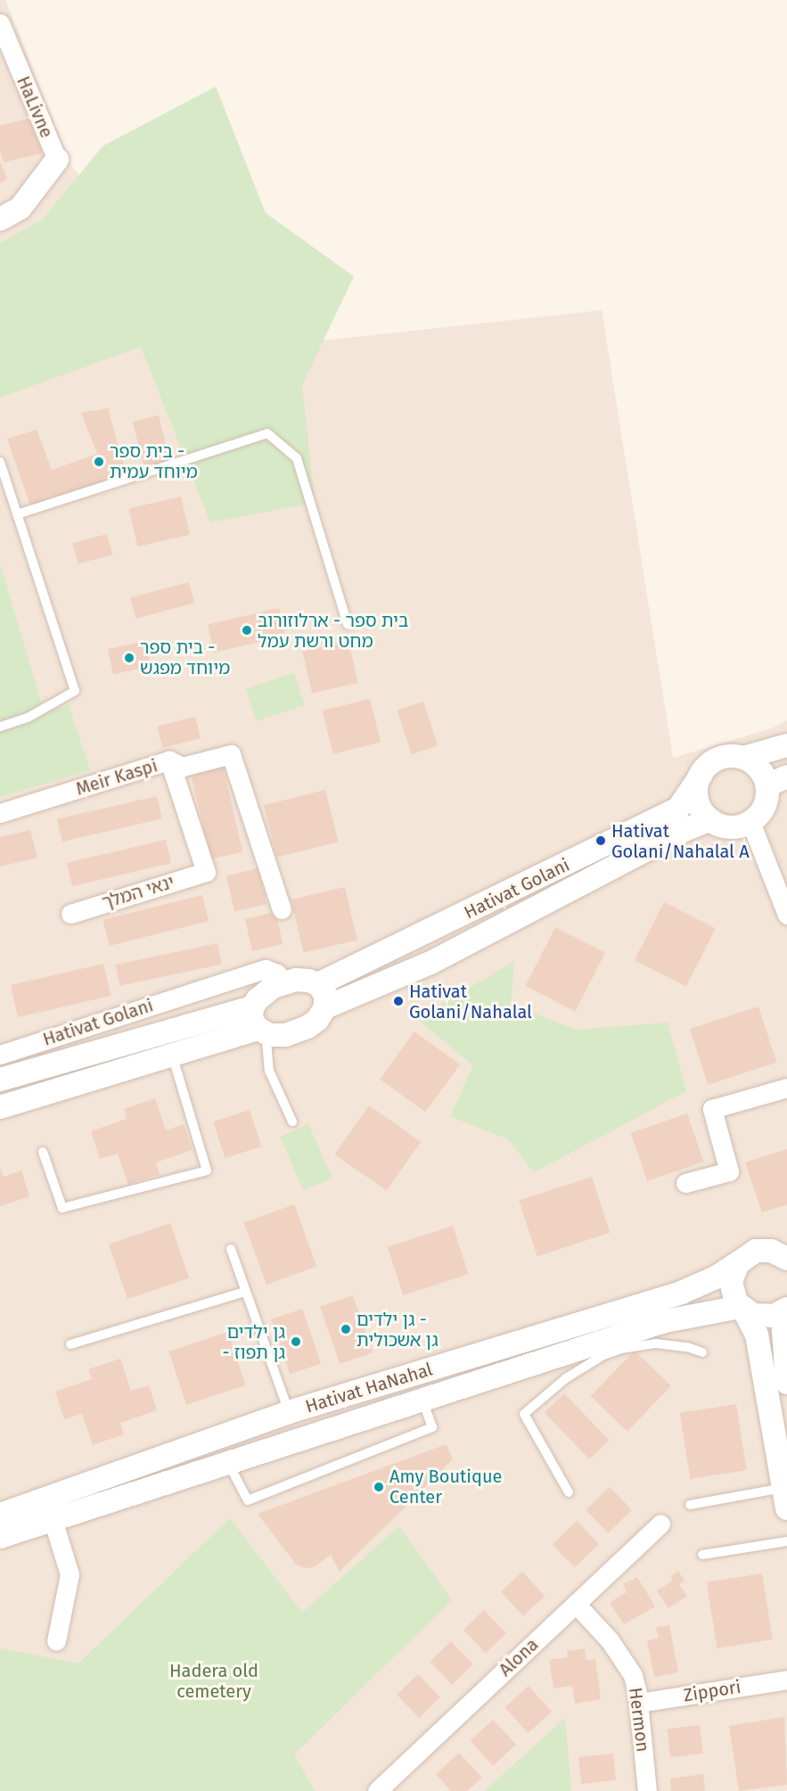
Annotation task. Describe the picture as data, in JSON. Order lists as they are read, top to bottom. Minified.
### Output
{"streets":{"street":["HaLivne","Meir Kaspi","Hativat Golani","Hativat HaNahal","Alona","Zippori","Hermon"]},"crossings":[["Alona","Hermon"],["Zippori","Hermon"]],"parks":["Hadera old cemetery"],"places":["בית ספר - מיוחד עמית","בית ספר - ארלוזורוב מחט ורשת עמל","בית ספר - מיוחד מפגש","Hativat Golani/Nahalal A","Hativat Golani/Nahalal","גן ילדים - גן אשכולית","גן ילדים - גן תפוז","Amy Boutique Center"]}
